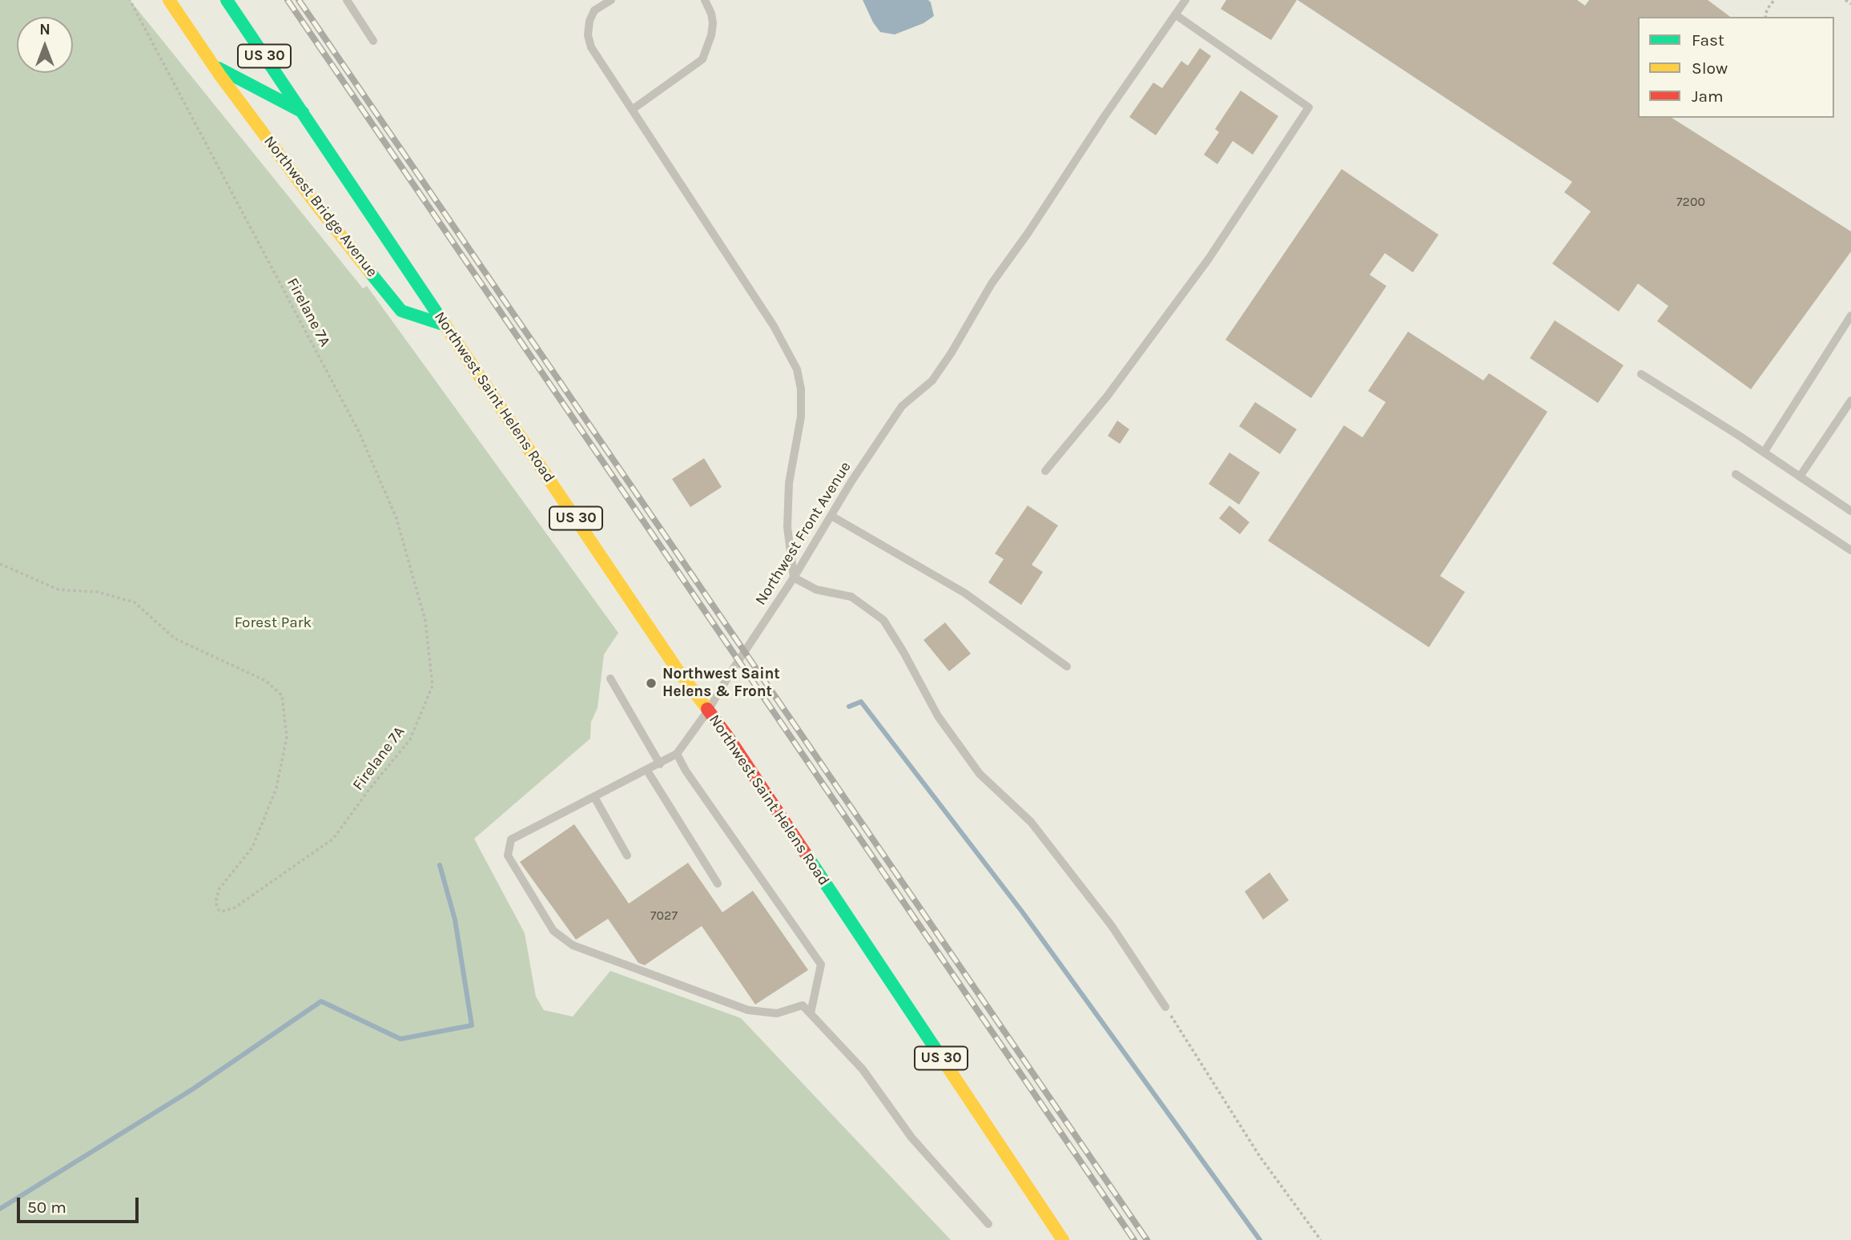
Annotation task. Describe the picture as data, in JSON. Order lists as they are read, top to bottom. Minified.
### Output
{"streets":{"main road":["US 30","Northwest Bridge Avenue","Northwest Saint Helens Road"],"lane":["Northwest Front Avenue"],"path":["Firelane 7A"]},"crossings":[["Northwest Bridge Avenue","Northwest Saint Helens Road"],["Northwest Saint Helens Road","Northwest Front Avenue"]],"parks":["Forest Park"],"places":["Northwest Saint Helens & Front"],"house_numbers":["7200","7027"],"legend":["Fast","Slow","Jam"],"scale_bar":"50 m","north":"top"}
